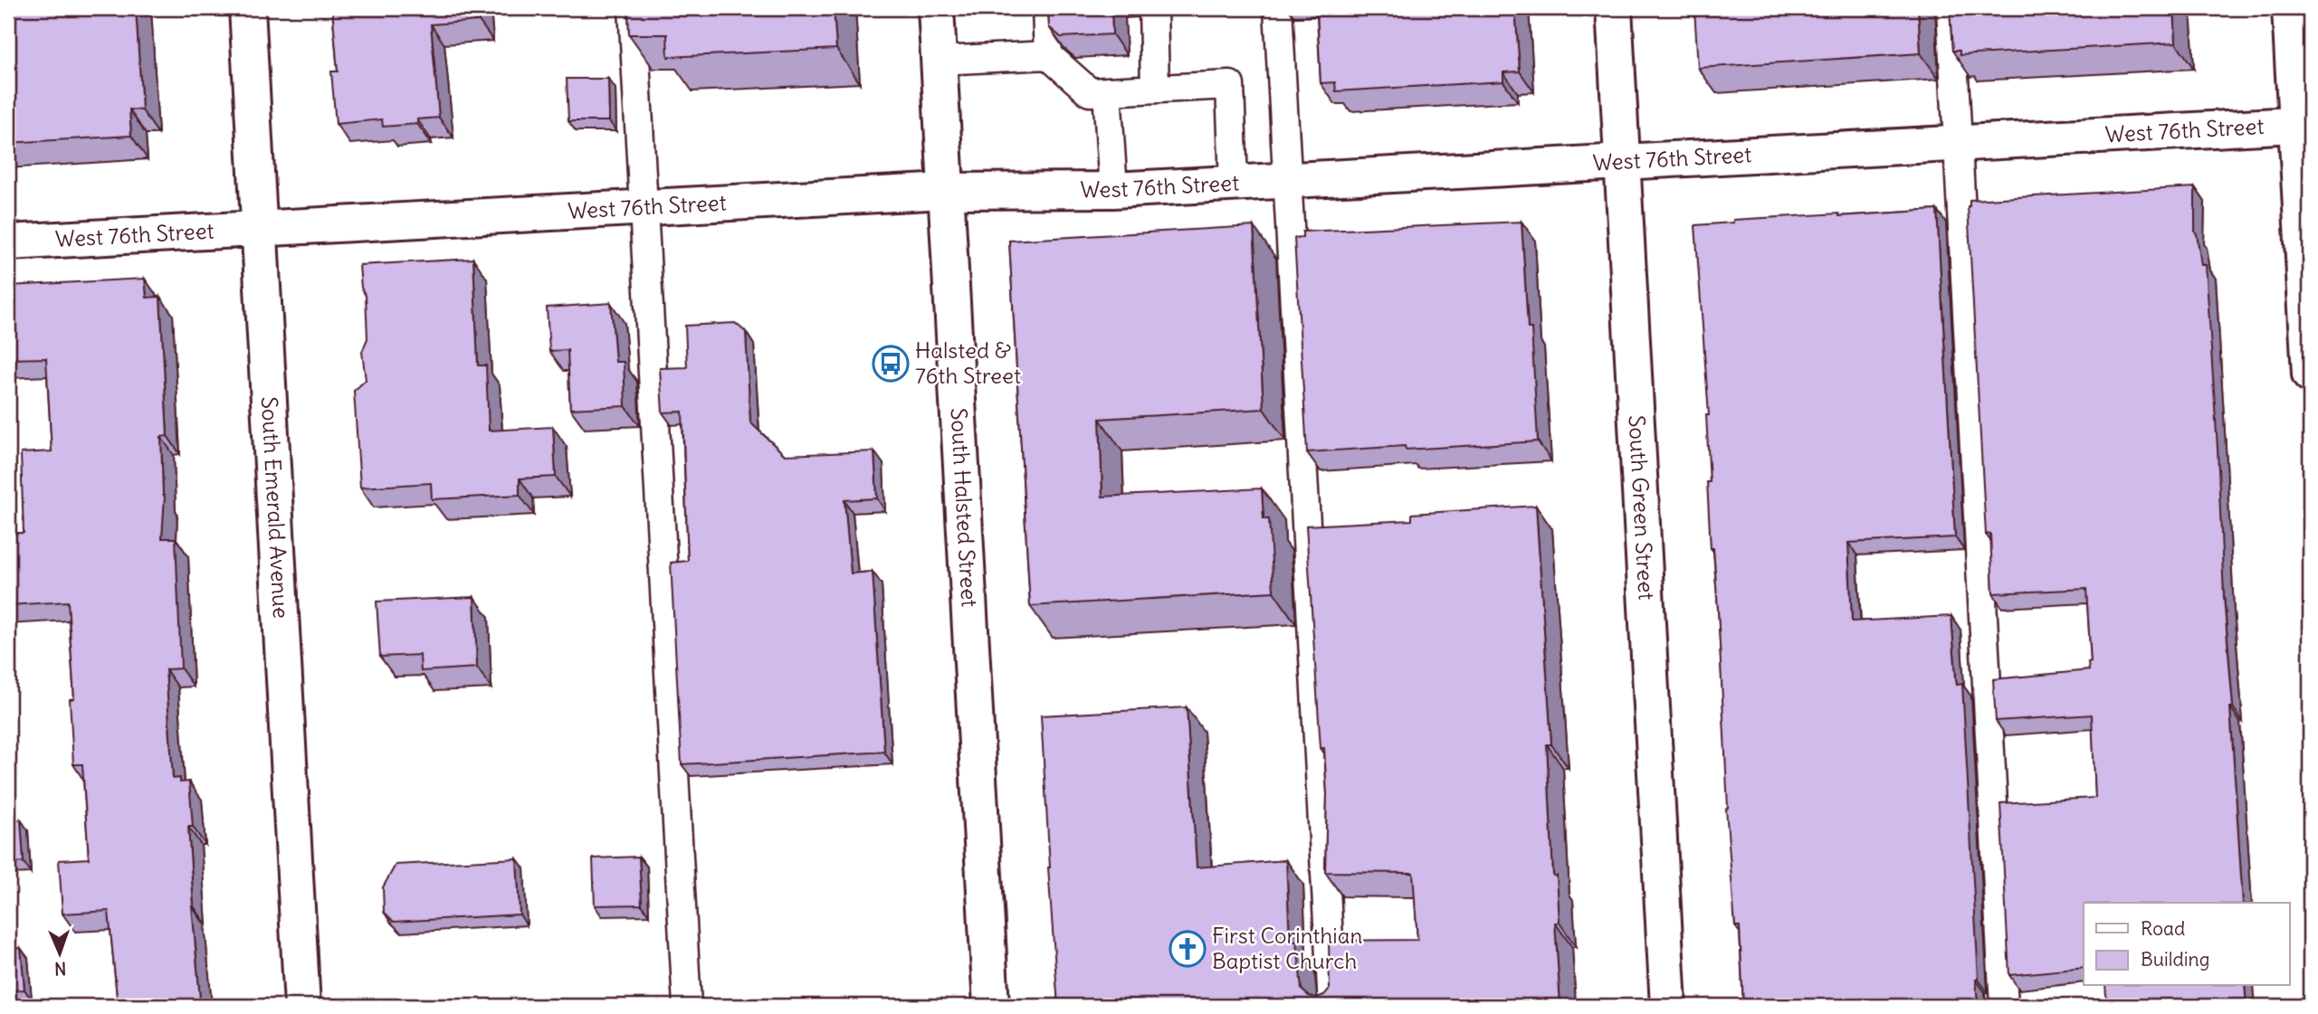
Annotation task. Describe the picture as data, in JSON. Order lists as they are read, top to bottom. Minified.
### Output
{"streets":{"street":["West 76th Street","South Green Street","South Emerald Avenue","South Halsted Street"]},"crossings":[["West 76th Street","South Green Street"],["West 76th Street","South Emerald Avenue"],["West 76th Street","South Halsted Street"]],"places":{"bus stop":["Halsted & 76th Street"],"church":["First Corinthian Baptist Church"]},"legend":["Road","Building"],"north":"bottom"}
